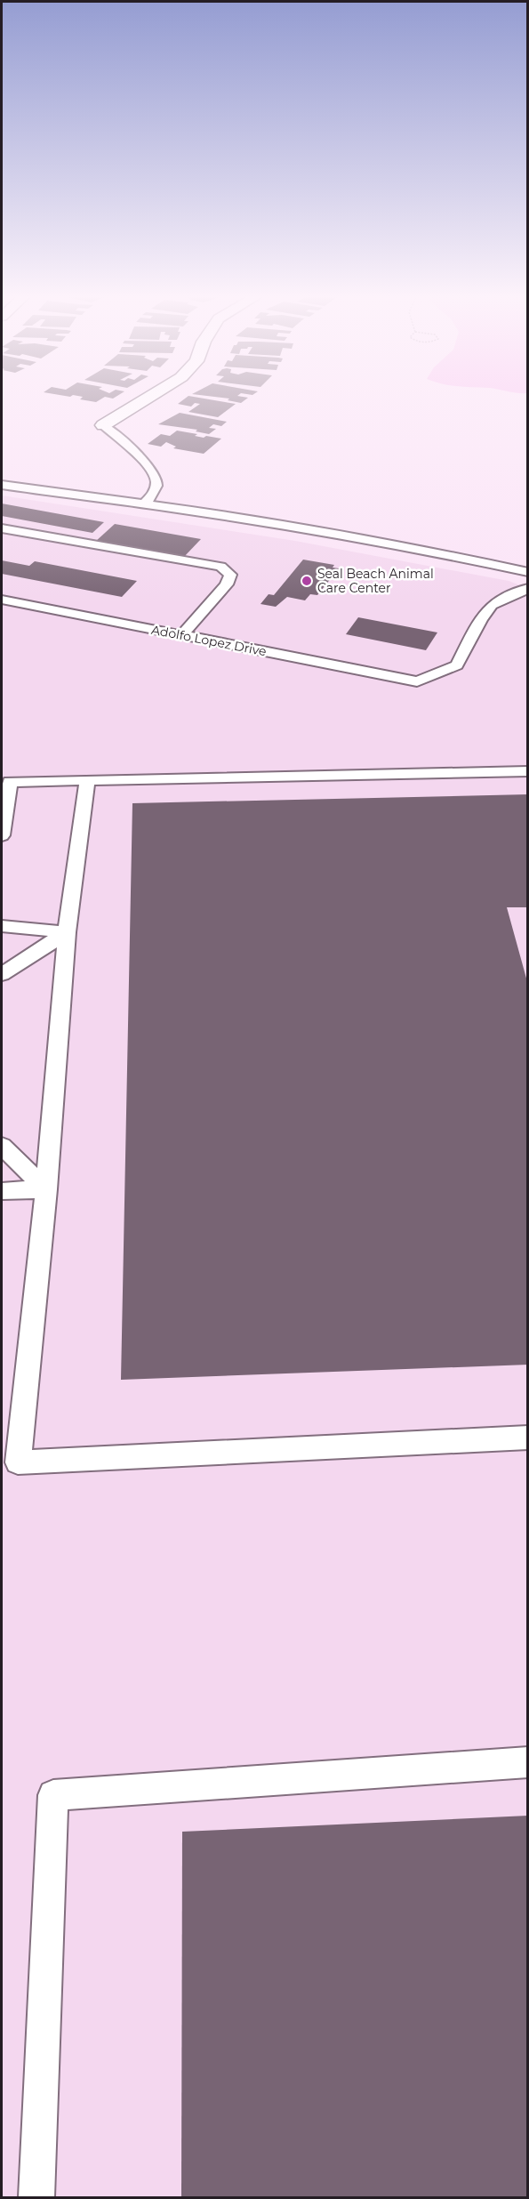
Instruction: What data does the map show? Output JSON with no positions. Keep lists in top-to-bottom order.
{
  "streets": {
    "lane": ["Adolfo Lopez Drive"]
  },
  "places": ["Seal Beach Animal Care Center"]
}
